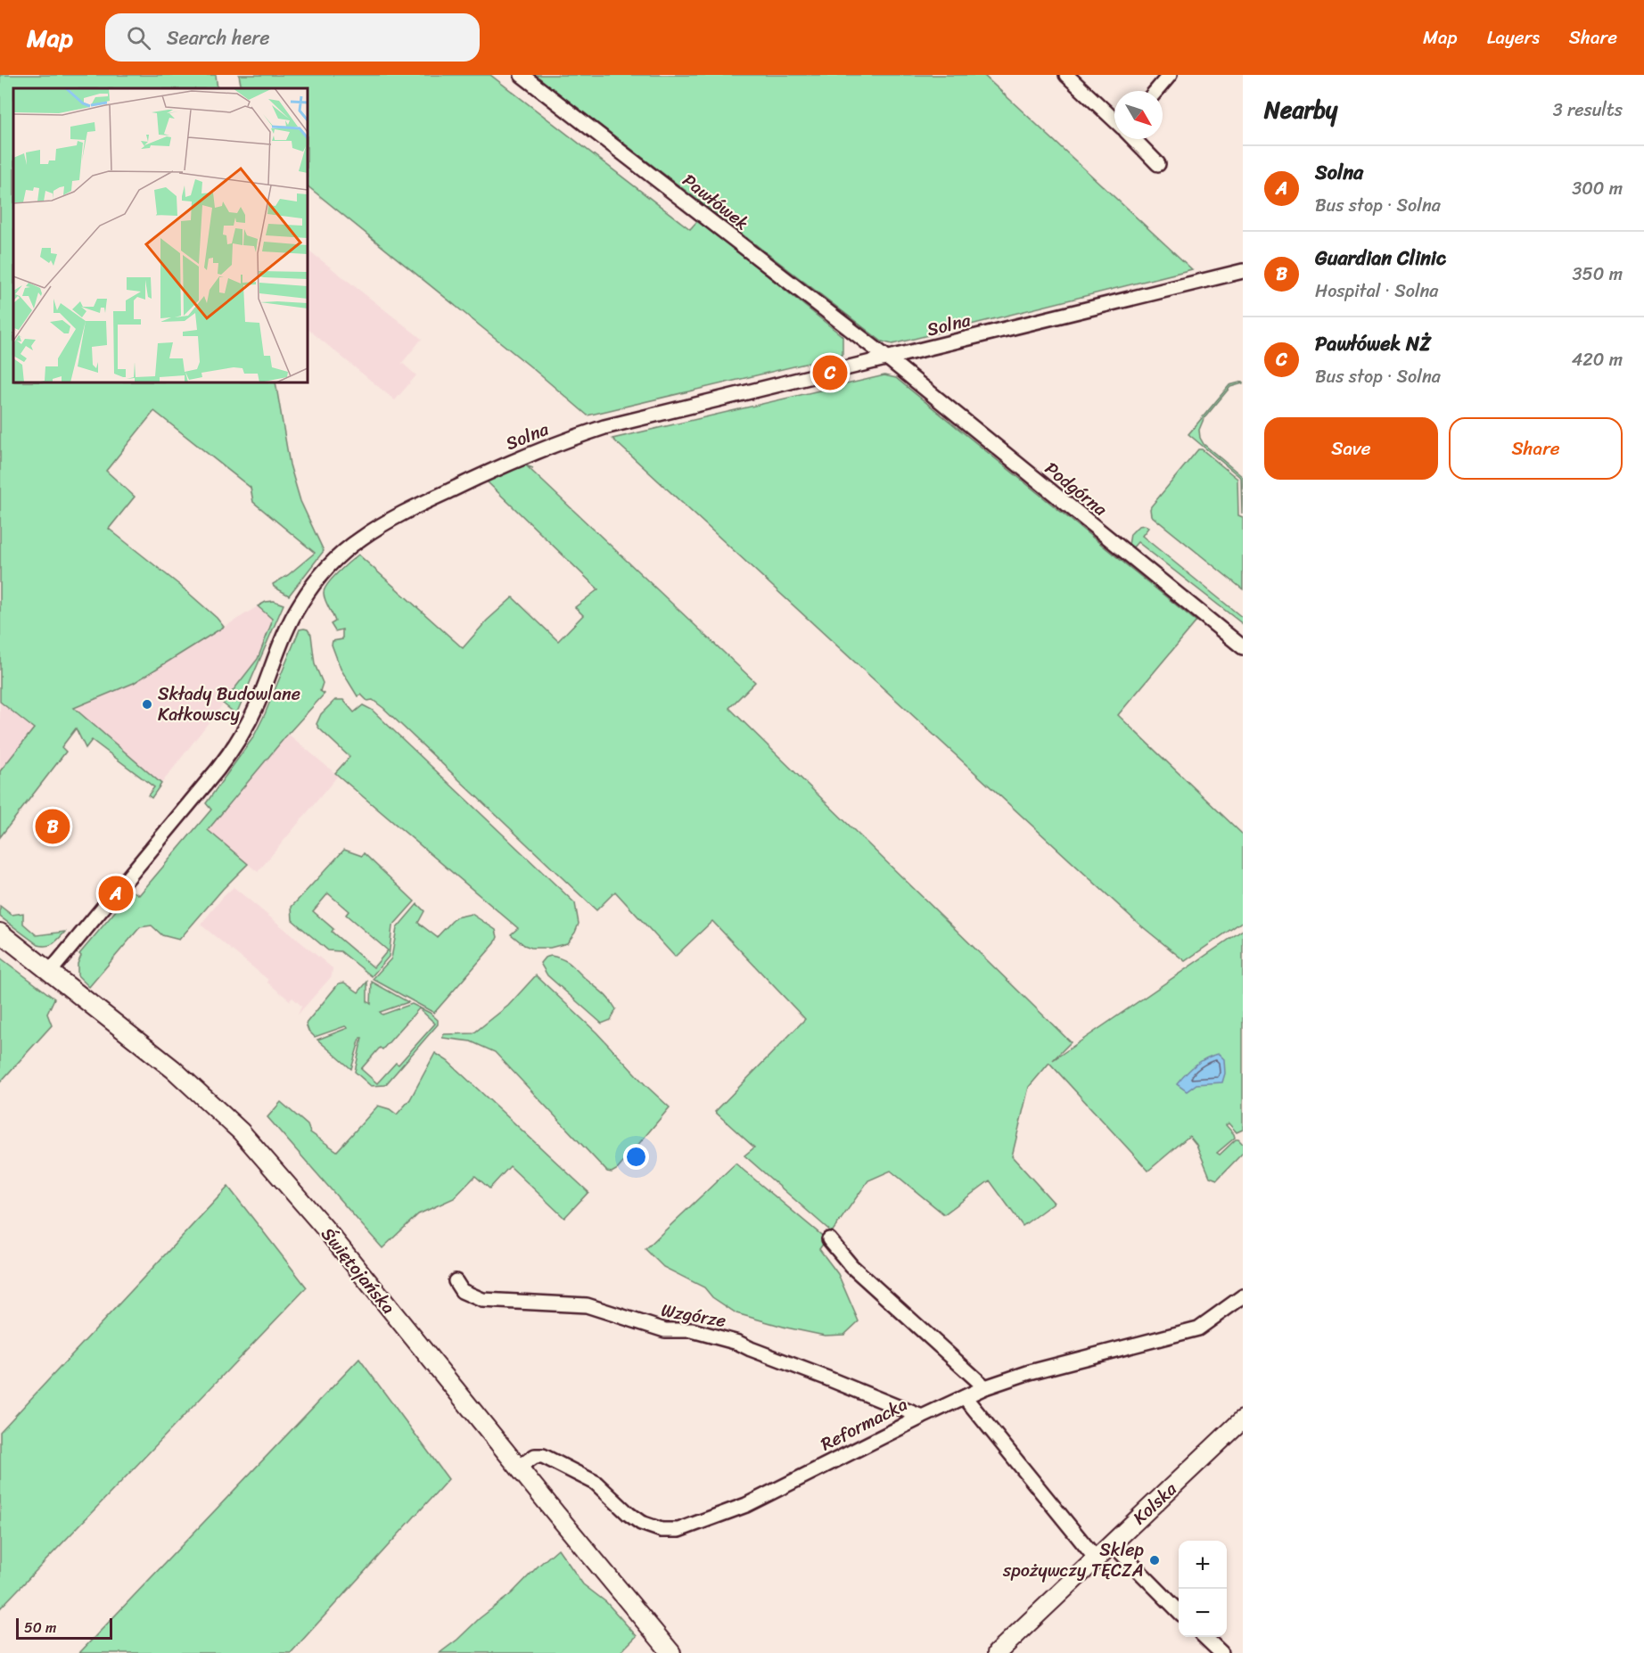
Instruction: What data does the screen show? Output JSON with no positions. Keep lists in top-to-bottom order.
{
  "streets": {
    "street": [
      "Pawłówek",
      "Solna",
      "Podgórna",
      "Świętojańska",
      "Wzgórze",
      "Reformacka",
      "Kolska"
    ]
  },
  "crossings": [
    ["Pawłówek", "Solna"],
    ["Pawłówek", "Podgórna"],
    ["Solna", "Podgórna"],
    ["Solna", "Świętojańska"],
    ["Świętojańska", "Reformacka"],
    ["Wzgórze", "Reformacka"]
  ],
  "places": ["Składy Budowlane Kałkowscy", "Sklep spożywczy TĘCZA"],
  "scale_bar": "50 m",
  "north": "bottom right",
  "page": {
    "header": "Map",
    "search": "Search here",
    "nav": ["Map", "Layers", "Share"],
    "heading": ["Nearby", "3 results"],
    "list": [
      {
        "mark": "A",
        "name": "Solna",
        "note": "Bus stop · Solna",
        "value": "300 m"
      },
      {
        "mark": "B",
        "name": "Guardian Clinic",
        "note": "Hospital · Solna",
        "value": "350 m"
      },
      {
        "mark": "C",
        "name": "Pawłówek NŻ",
        "note": "Bus stop · Solna",
        "value": "420 m"
      }
    ],
    "pins": ["C", "B", "A"],
    "buttons": ["Save", "Share"],
    "map_buttons": ["+", "−"],
    "scale": "50 m"
  }
}
